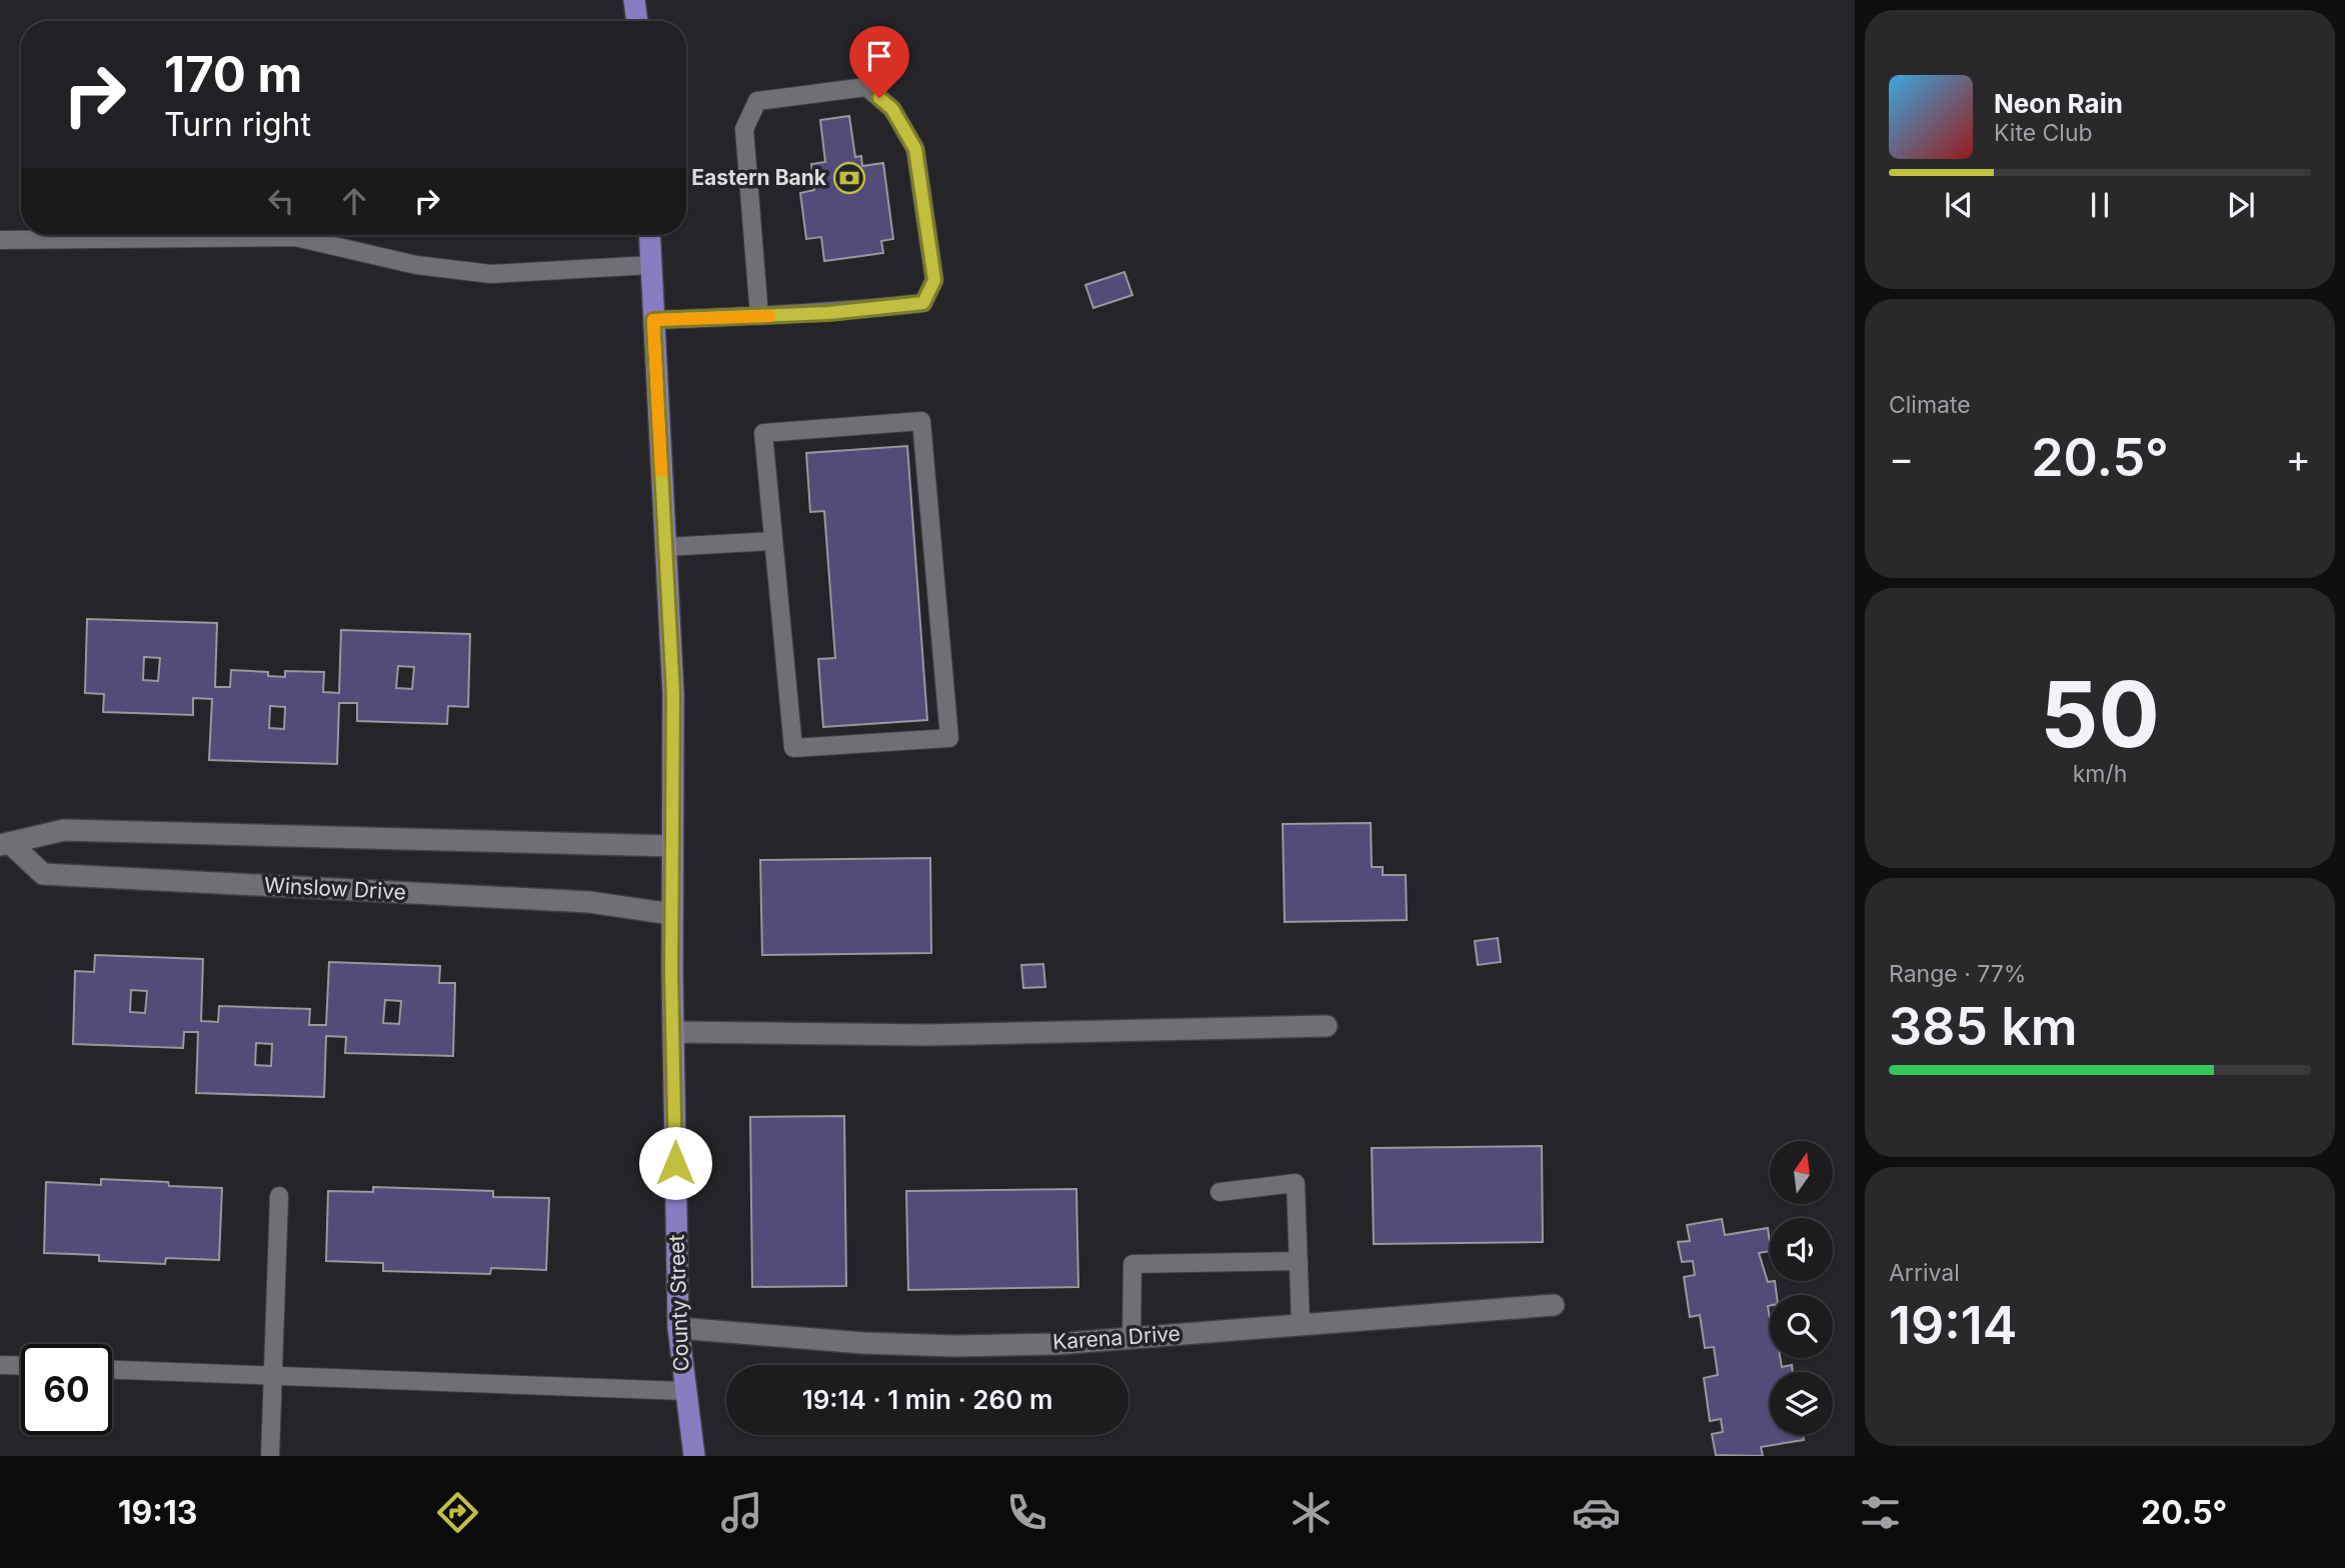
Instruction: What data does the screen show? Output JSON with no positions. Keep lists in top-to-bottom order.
{
  "streets": {
    "main road": ["County Street"],
    "street": ["Winslow Drive", "Karena Drive"]
  },
  "crossings": [
    ["Winslow Drive", "County Street"],
    ["County Street", "Karena Drive"]
  ],
  "places": {
    "bank": ["Eastern Bank"]
  },
  "north": "top",
  "page": {
    "turn": ["170 m", "Turn right"],
    "song": ["Neon Rain", "Kite Club"],
    "tile": [
      "Climate",
      ["50", "km/h"],
      ["Range · 77%", "385 km"],
      ["Arrival", "19:14"]
    ],
    "heat": ["−", "20.5°", "+"],
    "limit": "60",
    "trip": "19:14 · 1 min · 260 m",
    "tabs": ["19:13", "20.5°"]
  }
}
